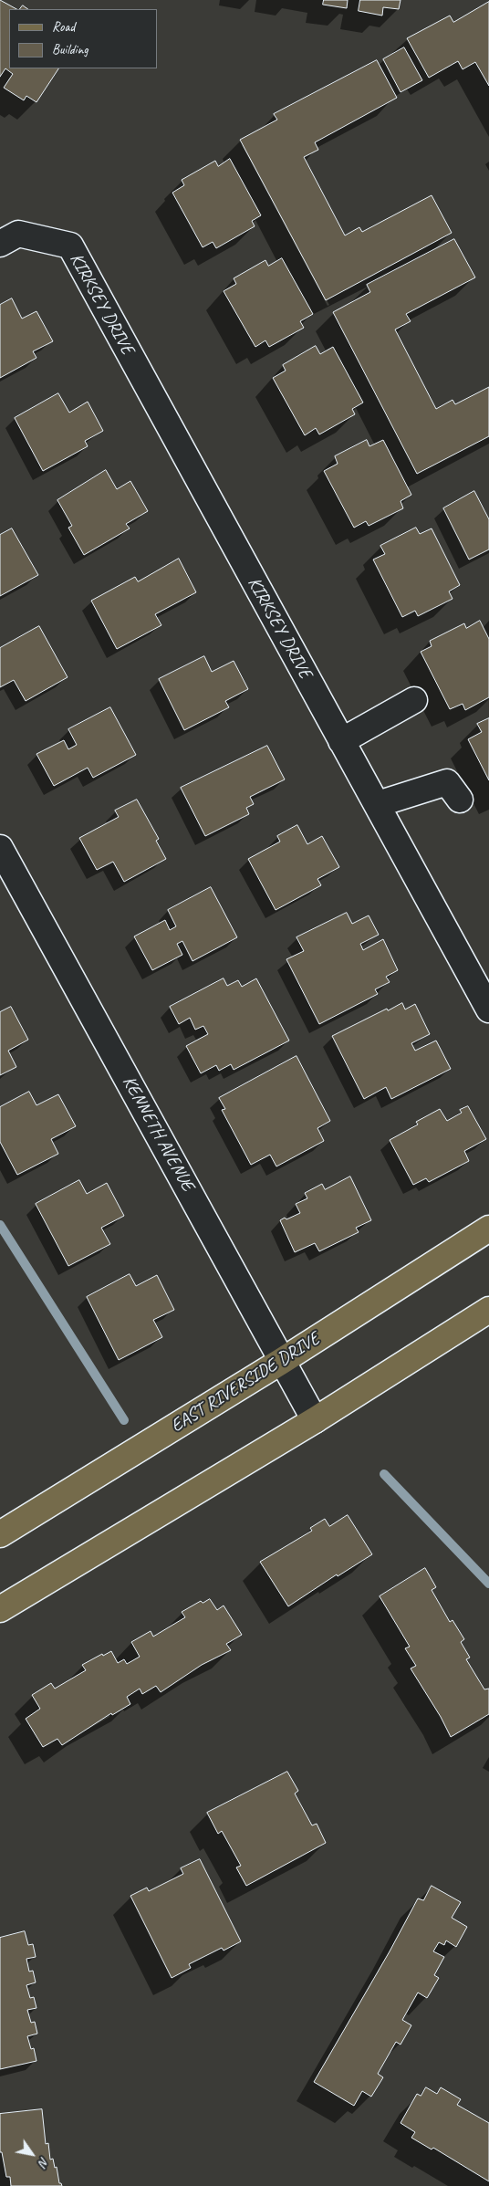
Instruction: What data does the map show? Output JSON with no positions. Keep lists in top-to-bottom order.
{
  "streets": {
    "main road": ["EAST RIVERSIDE DRIVE"],
    "street": ["KIRKSEY DRIVE", "KENNETH AVENUE"]
  },
  "crossings": [
    ["KENNETH AVENUE", "EAST RIVERSIDE DRIVE"]
  ],
  "legend": ["Road", "Building"],
  "north": "bottom right"
}
